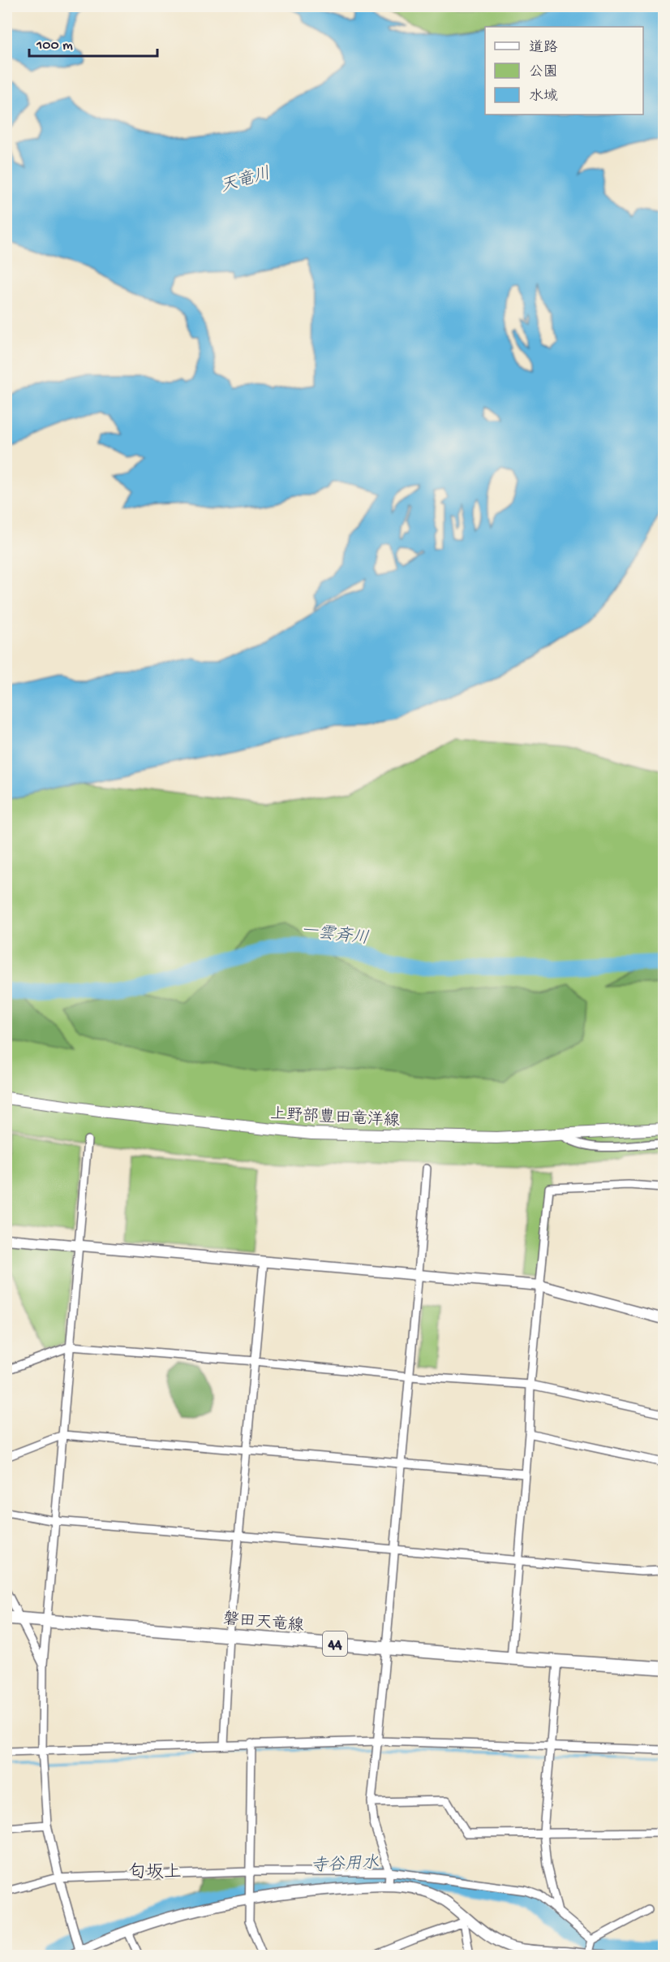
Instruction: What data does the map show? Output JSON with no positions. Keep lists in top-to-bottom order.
{
  "streets": {
    "main road": ["上野部豊田竜洋線", "磐田天竜線", "44"]
  },
  "districts": ["匂坂上"],
  "water": ["天竜川", "一雲斉川", "寺谷用水"],
  "legend": ["道路", "公園", "水域"],
  "scale_bar": "100 m"
}
